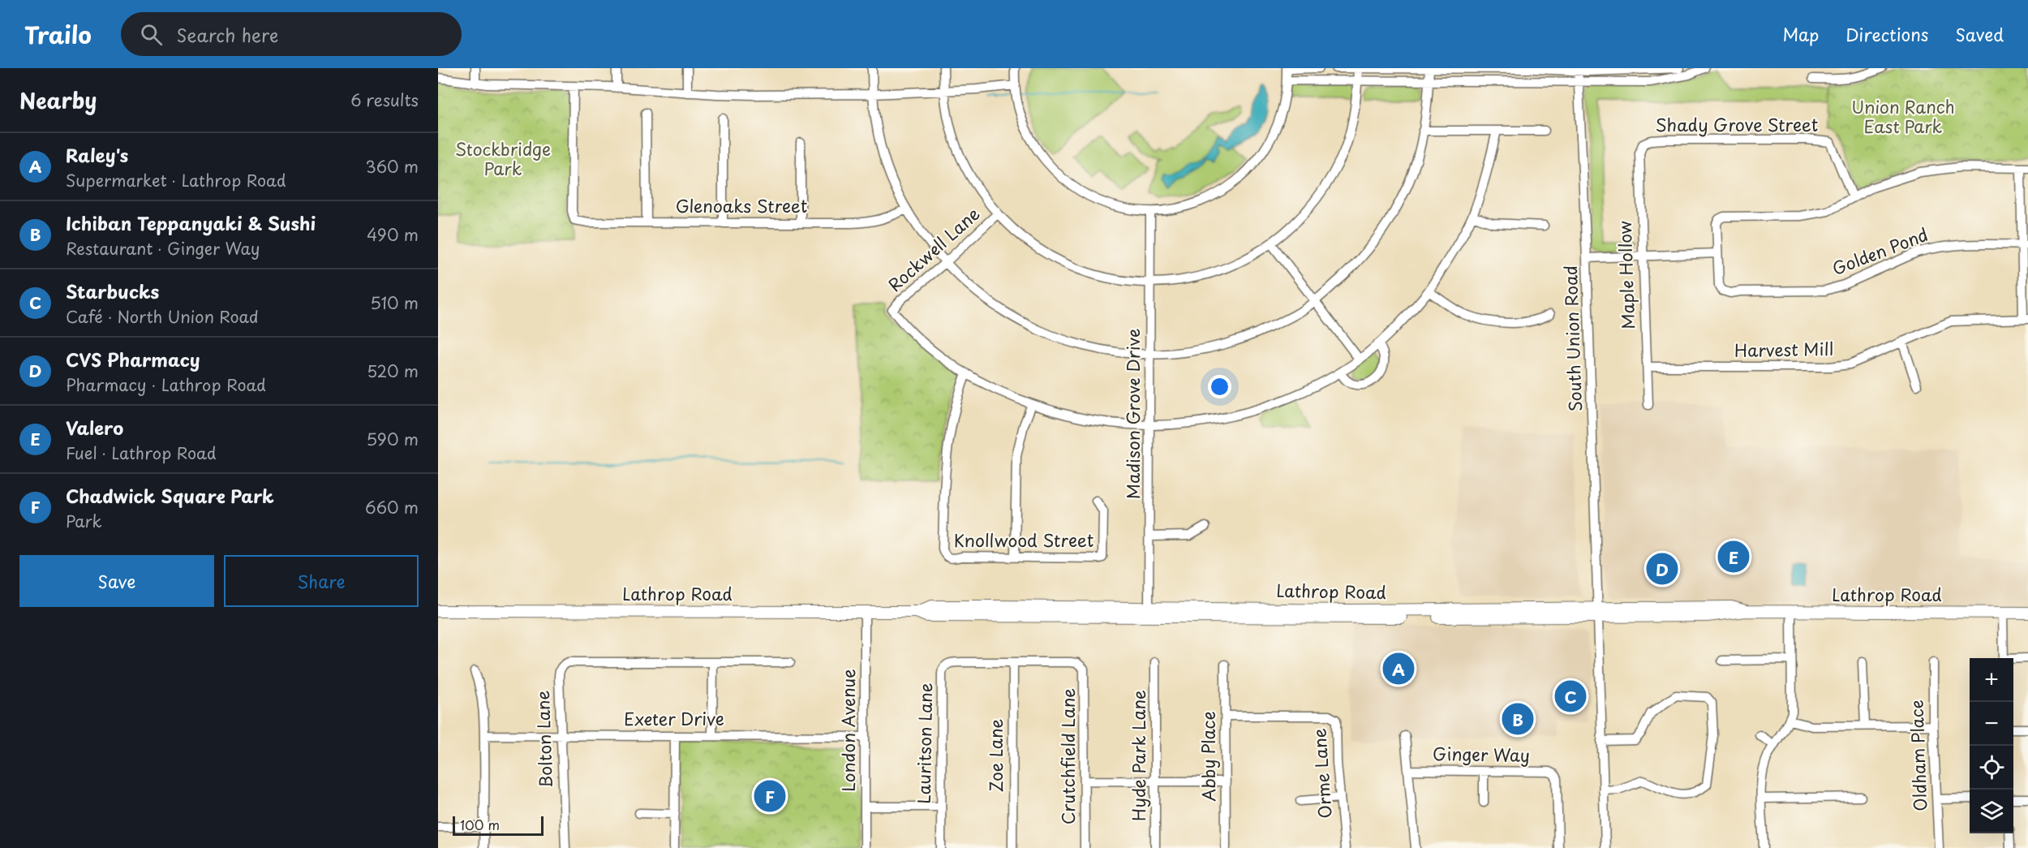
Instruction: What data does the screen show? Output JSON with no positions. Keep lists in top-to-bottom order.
{
  "streets": {
    "main road": ["Lathrop Road"],
    "street": [
      "Shady Grove Street",
      "Glenoaks Street",
      "Rockwell Lane",
      "Golden Pond",
      "Maple Hollow",
      "South Union Road",
      "Harvest Mill",
      "Madison Grove Drive",
      "Knollwood Street",
      "Exeter Drive",
      "London Avenue",
      "Bolton Lane",
      "Lauritson Lane",
      "Zoe Lane",
      "Hyde Park Lane",
      "Ginger Way",
      "Oldham Place",
      "Crutchfield Lane",
      "Abby Place",
      "Orme Lane"
    ]
  },
  "crossings": [
    ["Shady Grove Street", "Maple Hollow"],
    ["Rockwell Lane", "Knollwood Street"],
    ["Maple Hollow", "Harvest Mill"],
    ["South Union Road", "Lathrop Road"],
    ["Madison Grove Drive", "Lathrop Road"],
    ["Lathrop Road", "London Avenue"],
    ["Exeter Drive", "London Avenue"],
    ["Exeter Drive", "Bolton Lane"],
    ["Lauritson Lane", "Zoe Lane"],
    ["Lauritson Lane", "Crutchfield Lane"],
    ["Zoe Lane", "Crutchfield Lane"],
    ["Abby Place", "Orme Lane"]
  ],
  "parks": ["Union Ranch East Park", "Stockbridge Park"],
  "scale_bar": "100 m",
  "page": {
    "header": "Trailo",
    "search": "Search here",
    "nav": ["Map", "Directions", "Saved"],
    "heading": ["Nearby", "6 results"],
    "list": [
      {
        "mark": "A",
        "name": "Raley's",
        "note": "Supermarket · Lathrop Road",
        "value": "360 m"
      },
      {
        "mark": "B",
        "name": "Ichiban Teppanyaki & Sushi",
        "note": "Restaurant · Ginger Way",
        "value": "490 m"
      },
      {
        "mark": "C",
        "name": "Starbucks",
        "note": "Café · North Union Road",
        "value": "510 m"
      },
      {
        "mark": "D",
        "name": "CVS Pharmacy",
        "note": "Pharmacy · Lathrop Road",
        "value": "520 m"
      },
      {
        "mark": "E",
        "name": "Valero",
        "note": "Fuel · Lathrop Road",
        "value": "590 m"
      },
      {
        "mark": "F",
        "name": "Chadwick Square Park",
        "note": "Park",
        "value": "660 m"
      }
    ],
    "pins": [
      "E",
      "D",
      "A",
      "C",
      "B",
      "F"
    ],
    "buttons": ["Save", "Share"],
    "map_buttons": ["+", "−"],
    "scale": "100 m"
  }
}
